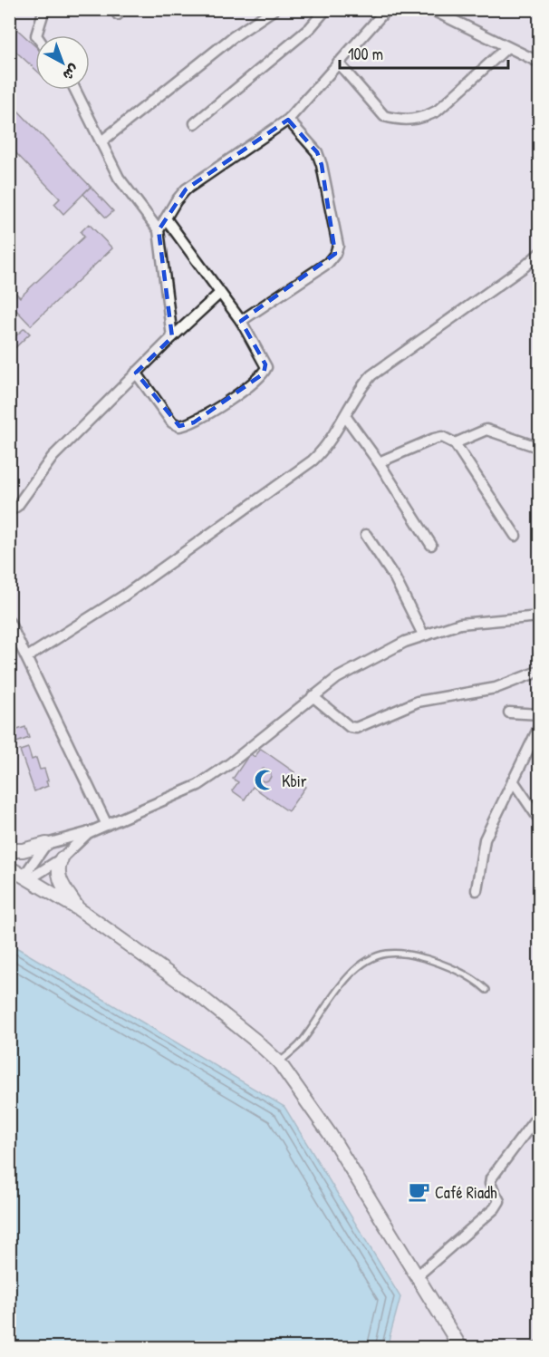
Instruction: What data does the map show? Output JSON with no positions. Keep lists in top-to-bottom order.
{
  "places": {
    "mosque": ["Kbir"],
    "cafe": ["Café Riadh"]
  },
  "scale_bar": "100 m",
  "north": "bottom right"
}
